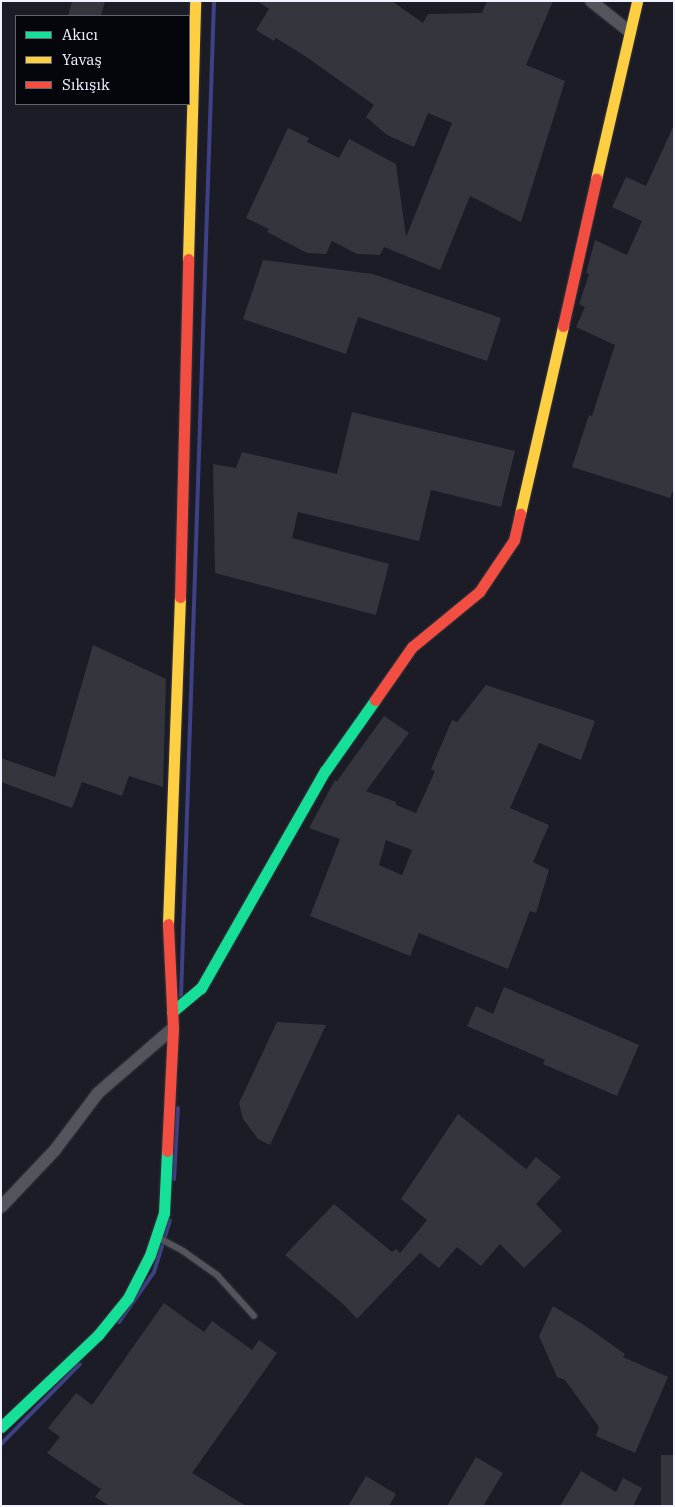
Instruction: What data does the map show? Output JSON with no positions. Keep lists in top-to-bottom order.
{
  "legend": ["Akıcı", "Yavaş", "Sıkışık"]
}
